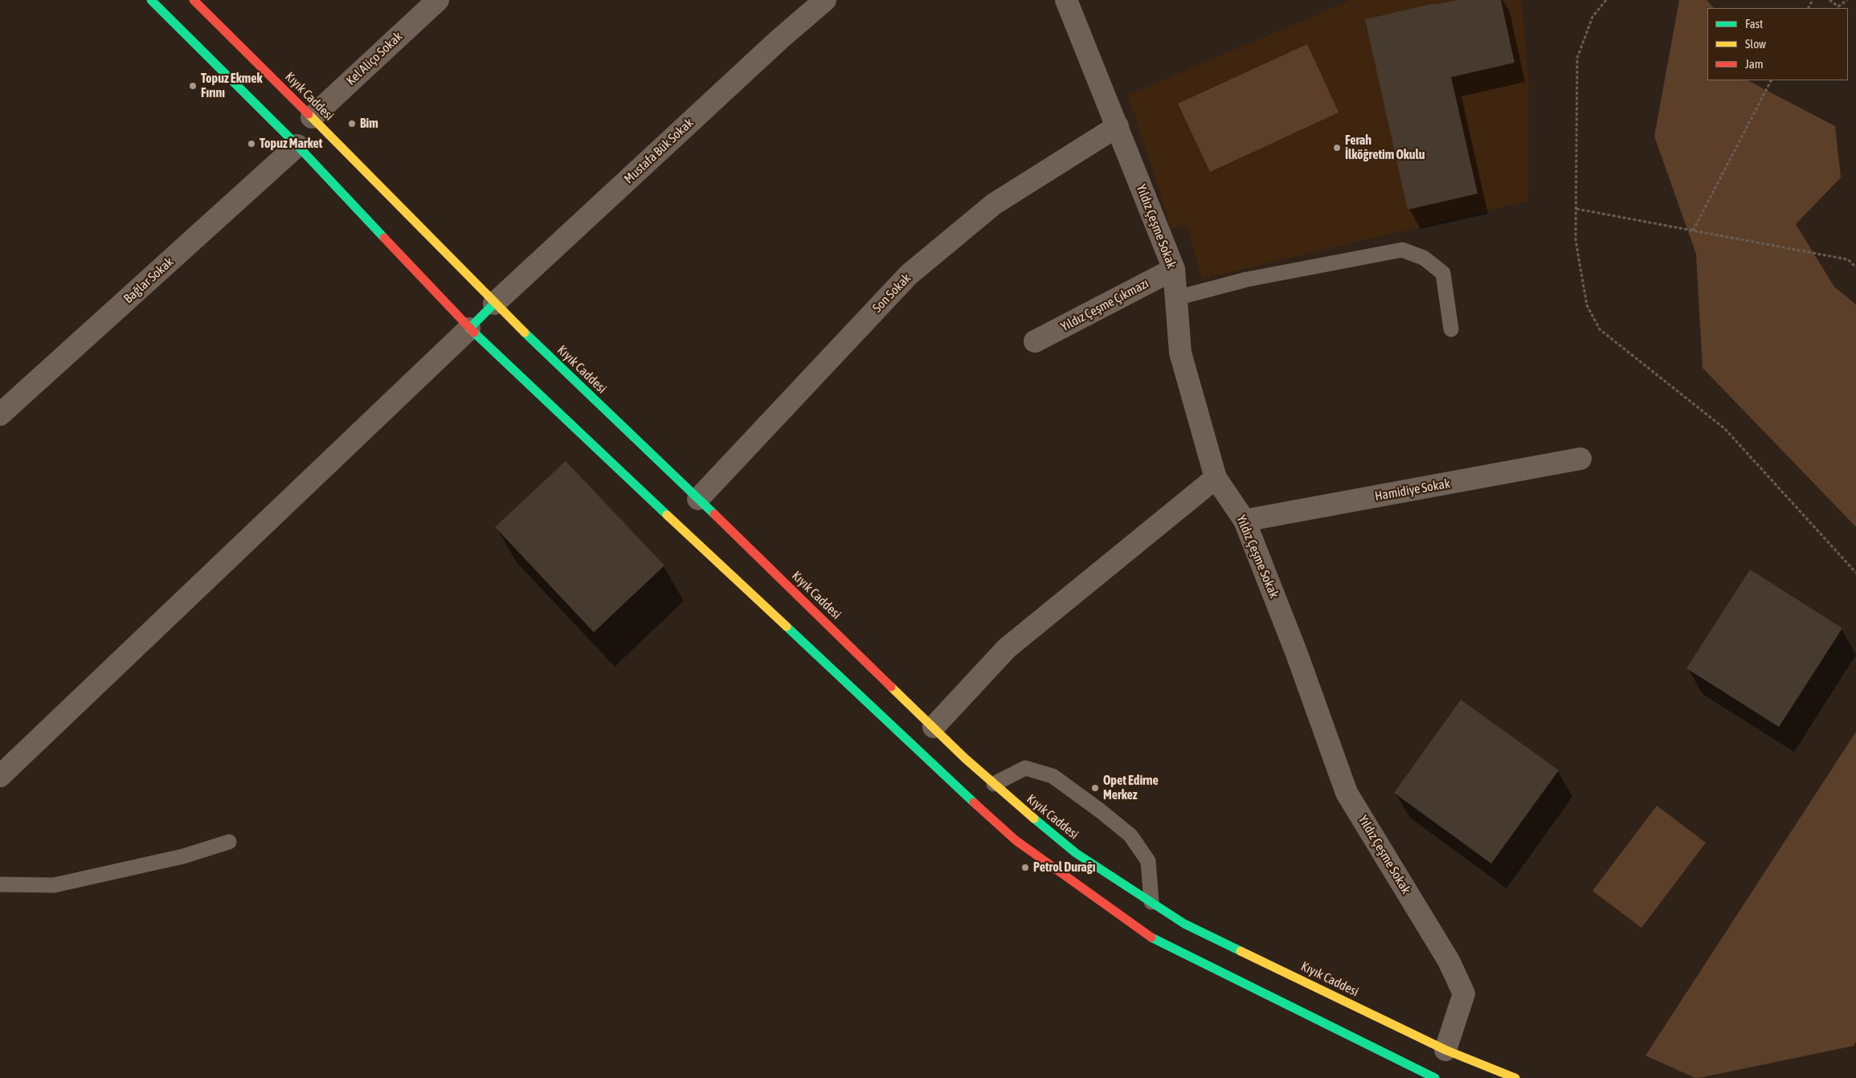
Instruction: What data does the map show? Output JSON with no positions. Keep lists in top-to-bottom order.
{
  "streets": {
    "main road": ["Kıyık Caddesi"],
    "street": [
      "Kel Aliço Sokak",
      "Mustafa Bük Sokak",
      "Yıldız Çeşme Sokak",
      "Bağlar Sokak",
      "Son Sokak",
      "Yıldız Çeşme Çıkmazı",
      "Hamidiye Sokak"
    ]
  },
  "crossings": [
    ["Kel Aliço Sokak", "Kıyık Caddesi"],
    ["Kıyık Caddesi", "Mustafa Bük Sokak"],
    ["Kıyık Caddesi", "Yıldız Çeşme Sokak"],
    ["Kıyık Caddesi", "Son Sokak"],
    ["Yıldız Çeşme Sokak", "Son Sokak"],
    ["Yıldız Çeşme Sokak", "Yıldız Çeşme Çıkmazı"],
    ["Yıldız Çeşme Sokak", "Hamidiye Sokak"]
  ],
  "places": [
    "Topuz Ekmek Fırını",
    "Bim",
    "Topuz Market",
    "Ferah İlköğretim Okulu",
    "Opet Edirne Merkez",
    "Petrol Durağı"
  ],
  "legend": ["Fast", "Slow", "Jam"]
}
